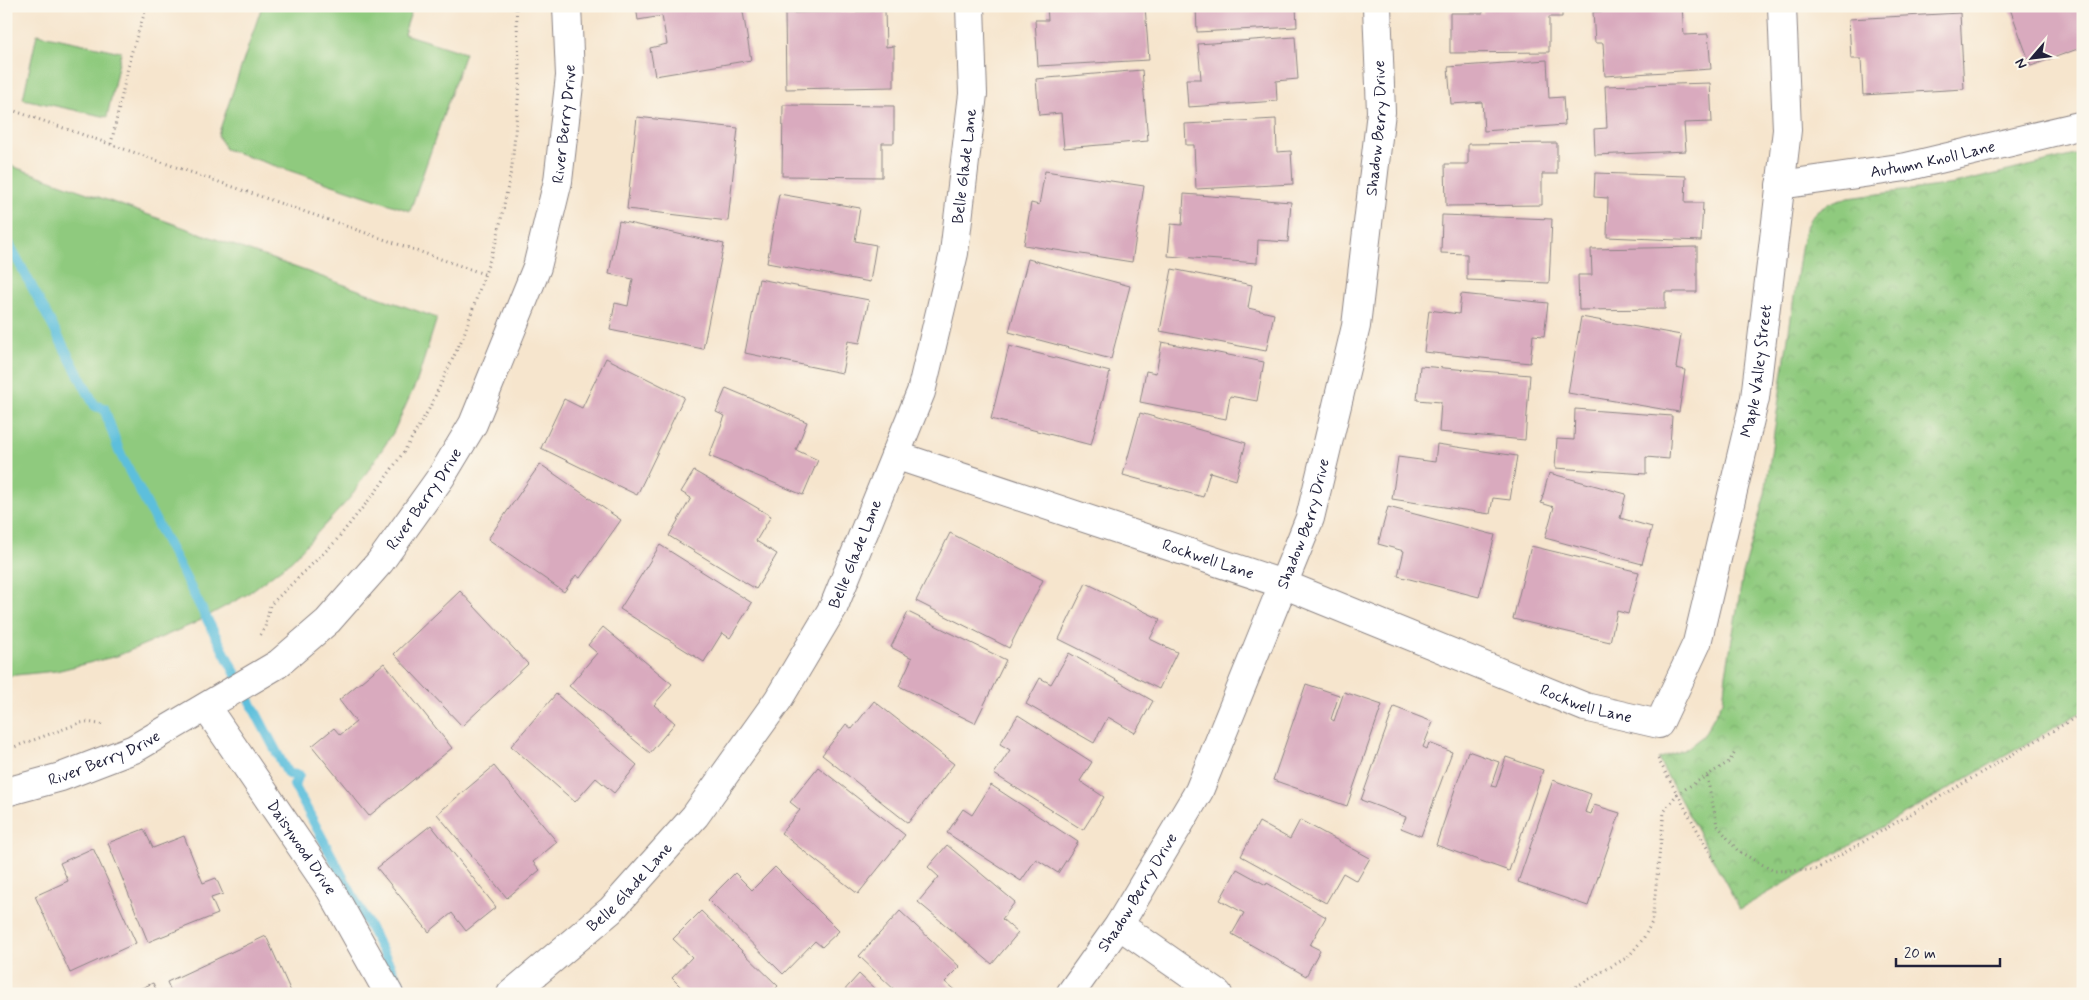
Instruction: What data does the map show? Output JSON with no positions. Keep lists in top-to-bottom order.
{
  "streets": {
    "street": [
      "River Berry Drive",
      "Shadow Berry Drive",
      "Autumn Knoll Lane",
      "Belle Glade Lane",
      "Maple Valley Street",
      "Rockwell Lane",
      "Daisywood Drive"
    ]
  },
  "crossings": [
    ["River Berry Drive", "Daisywood Drive"],
    ["Shadow Berry Drive", "Rockwell Lane"],
    ["Autumn Knoll Lane", "Maple Valley Street"],
    ["Belle Glade Lane", "Rockwell Lane"],
    ["Maple Valley Street", "Rockwell Lane"]
  ],
  "scale_bar": "20 m",
  "north": "bottom left"
}
